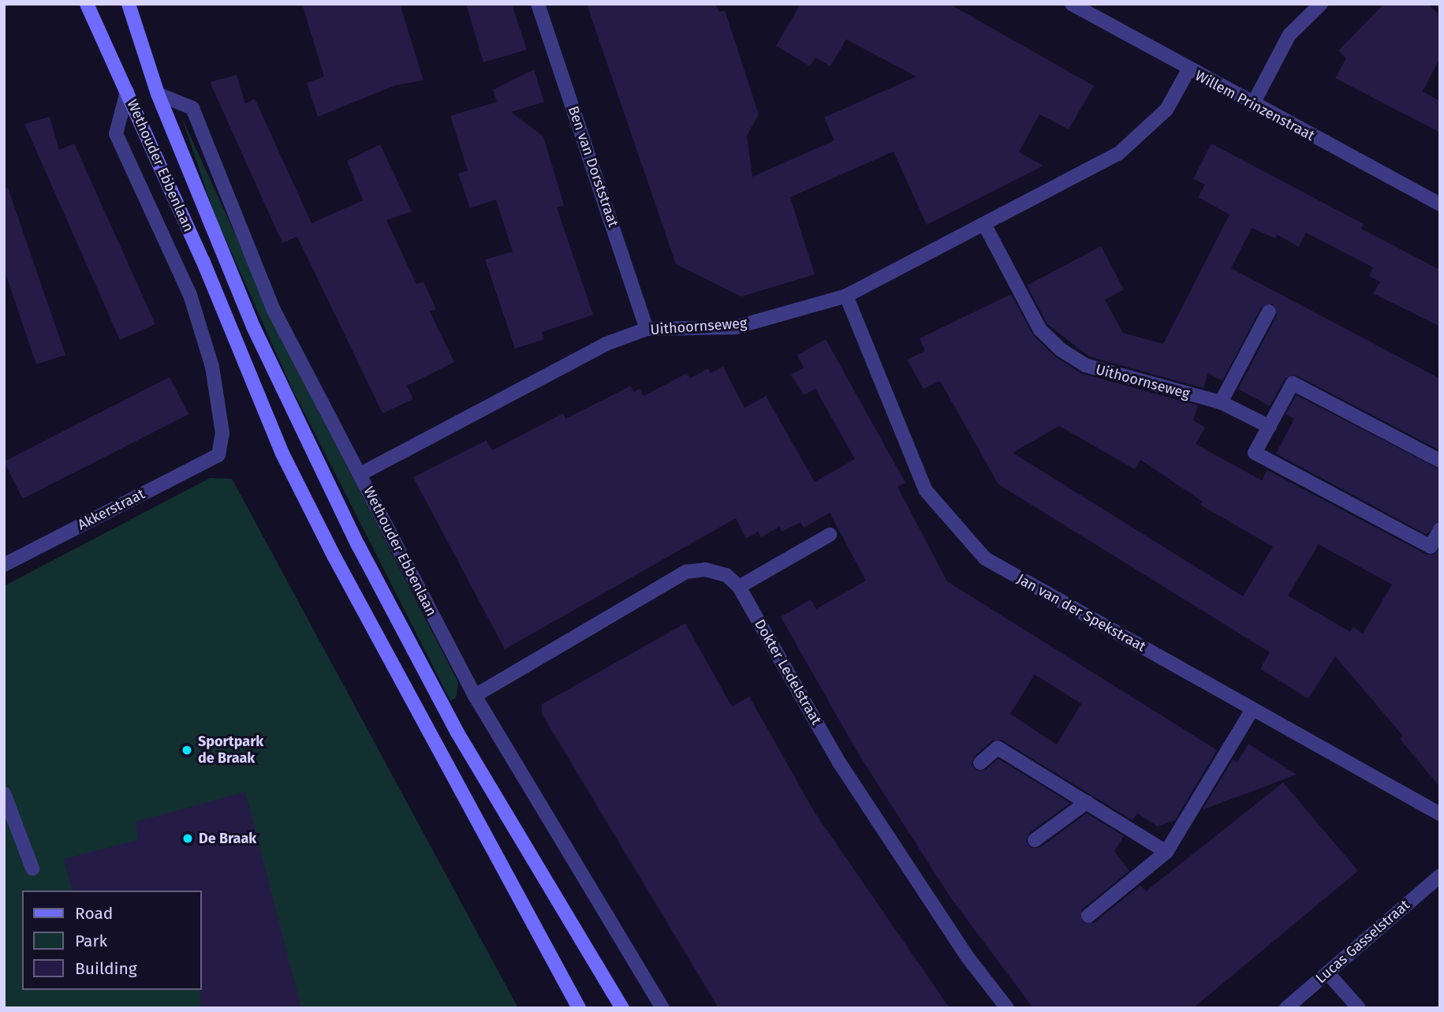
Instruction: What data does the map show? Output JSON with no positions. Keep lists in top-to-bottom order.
{
  "streets": {
    "main road": ["Wethouder Ebbenlaan"],
    "street": [
      "Willem Prinzenstraat",
      "Ben van Dorststraat",
      "Uithoornseweg",
      "Akkerstraat",
      "Jan van der Spekstraat",
      "Dokter Ledelstraat",
      "Lucas Gasselstraat"
    ]
  },
  "crossings": [
    ["Willem Prinzenstraat", "Uithoornseweg"],
    ["Wethouder Ebbenlaan", "Uithoornseweg"],
    ["Wethouder Ebbenlaan", "Akkerstraat"],
    ["Wethouder Ebbenlaan", "Dokter Ledelstraat"],
    ["Ben van Dorststraat", "Uithoornseweg"],
    ["Uithoornseweg", "Jan van der Spekstraat"]
  ],
  "places": ["Sportpark de Braak", "De Braak"],
  "legend": ["Road", "Park", "Building"]
}
